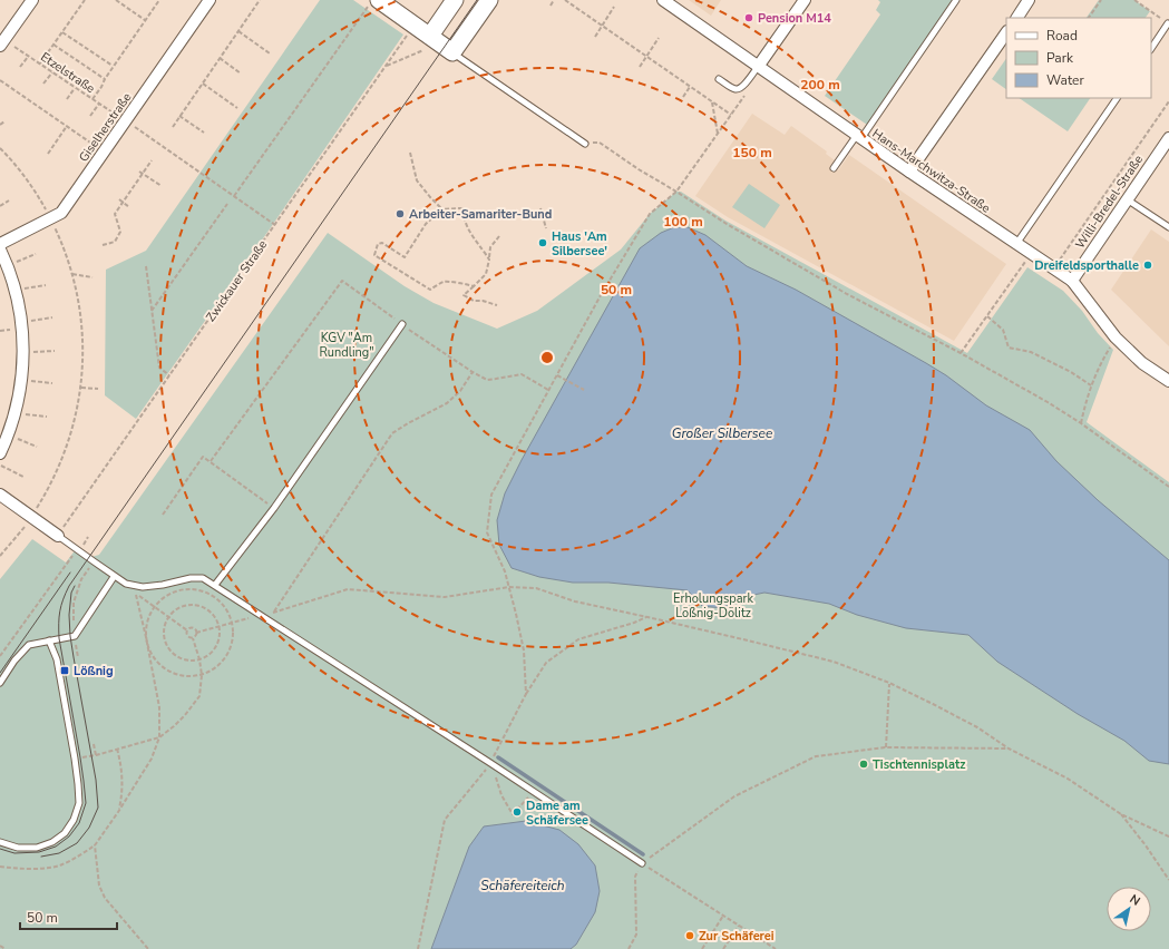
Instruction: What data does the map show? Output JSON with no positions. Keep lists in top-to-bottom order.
{
  "streets": {
    "street": ["Giselherstraße", "Hans-Marchwitza-Straße", "Willi-Bredel-Straße"],
    "path": ["Etzelstraße", "Zwickauer Straße"]
  },
  "crossings": [
    ["Etzelstraße", "Giselherstraße"],
    ["Etzelstraße", "Zwickauer Straße"],
    ["Hans-Marchwitza-Straße", "Willi-Bredel-Straße"]
  ],
  "water": ["Großer Silbersee", "Schäfereiteich"],
  "parks": ["KGV \"Am Rundling\"", "Erholungspark Lößnig-Dölitz"],
  "places": {
    "other": [
      "Pension M14",
      "Arbeiter-Samariter-Bund",
      "Haus 'Am Silbersee'",
      "Dreifeldsporthalle",
      "Tischtennisplatz",
      "Dame am Schäfersee",
      "Zur Schäferei"
    ],
    "transit": ["Lößnig"]
  },
  "legend": ["Road", "Park", "Water"],
  "scale_bar": "50 m",
  "north": "top right",
  "rings": [
    "200 m",
    "150 m",
    "100 m",
    "50 m"
  ]
}
